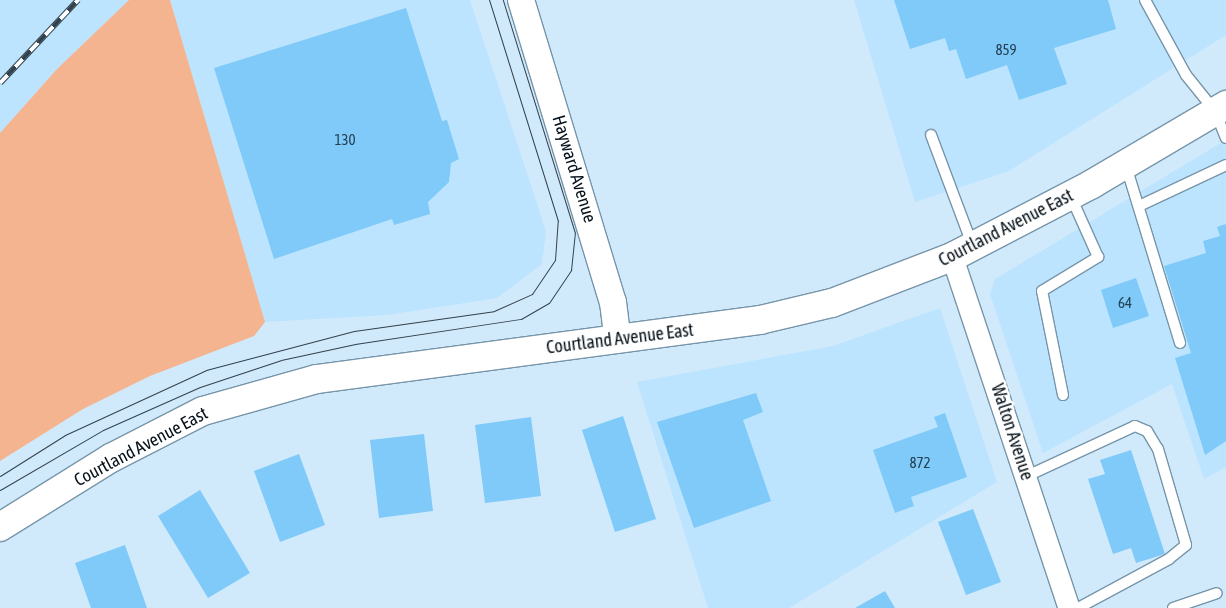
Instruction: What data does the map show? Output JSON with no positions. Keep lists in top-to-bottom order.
{
  "streets": {
    "main road": ["Courtland Avenue East"],
    "street": ["Hayward Avenue", "Walton Avenue"]
  },
  "crossings": [
    ["Hayward Avenue", "Courtland Avenue East"],
    ["Courtland Avenue East", "Walton Avenue"]
  ],
  "house_numbers": [
    "859",
    "130",
    "64",
    "872"
  ]
}
